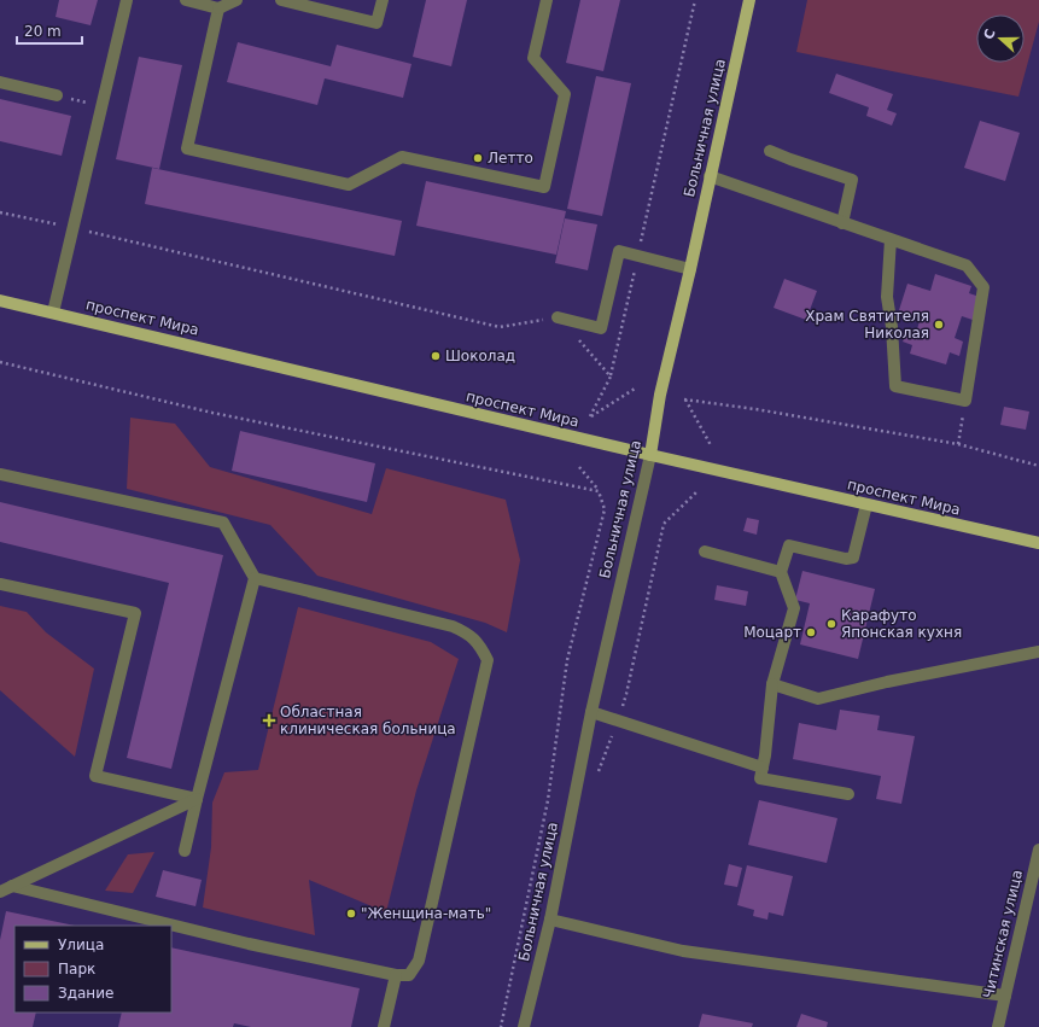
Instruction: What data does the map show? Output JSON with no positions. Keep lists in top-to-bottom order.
{
  "streets": {
    "main road": ["Больничная улица", "проспект Мира"],
    "street": ["Читинская улица"]
  },
  "crossings": [
    ["Больничная улица", "проспект Мира"]
  ],
  "places": {
    "other": [
      "Летто",
      "Храм Святителя Николая",
      "Шоколад",
      "Карафуто Японская кухня",
      "Моцарт",
      "\"Женщина-мать\""
    ],
    "health": ["Областная клиническая больница"]
  },
  "legend": ["Улица", "Парк", "Здание"],
  "scale_bar": "20 m",
  "north": "left"
}
